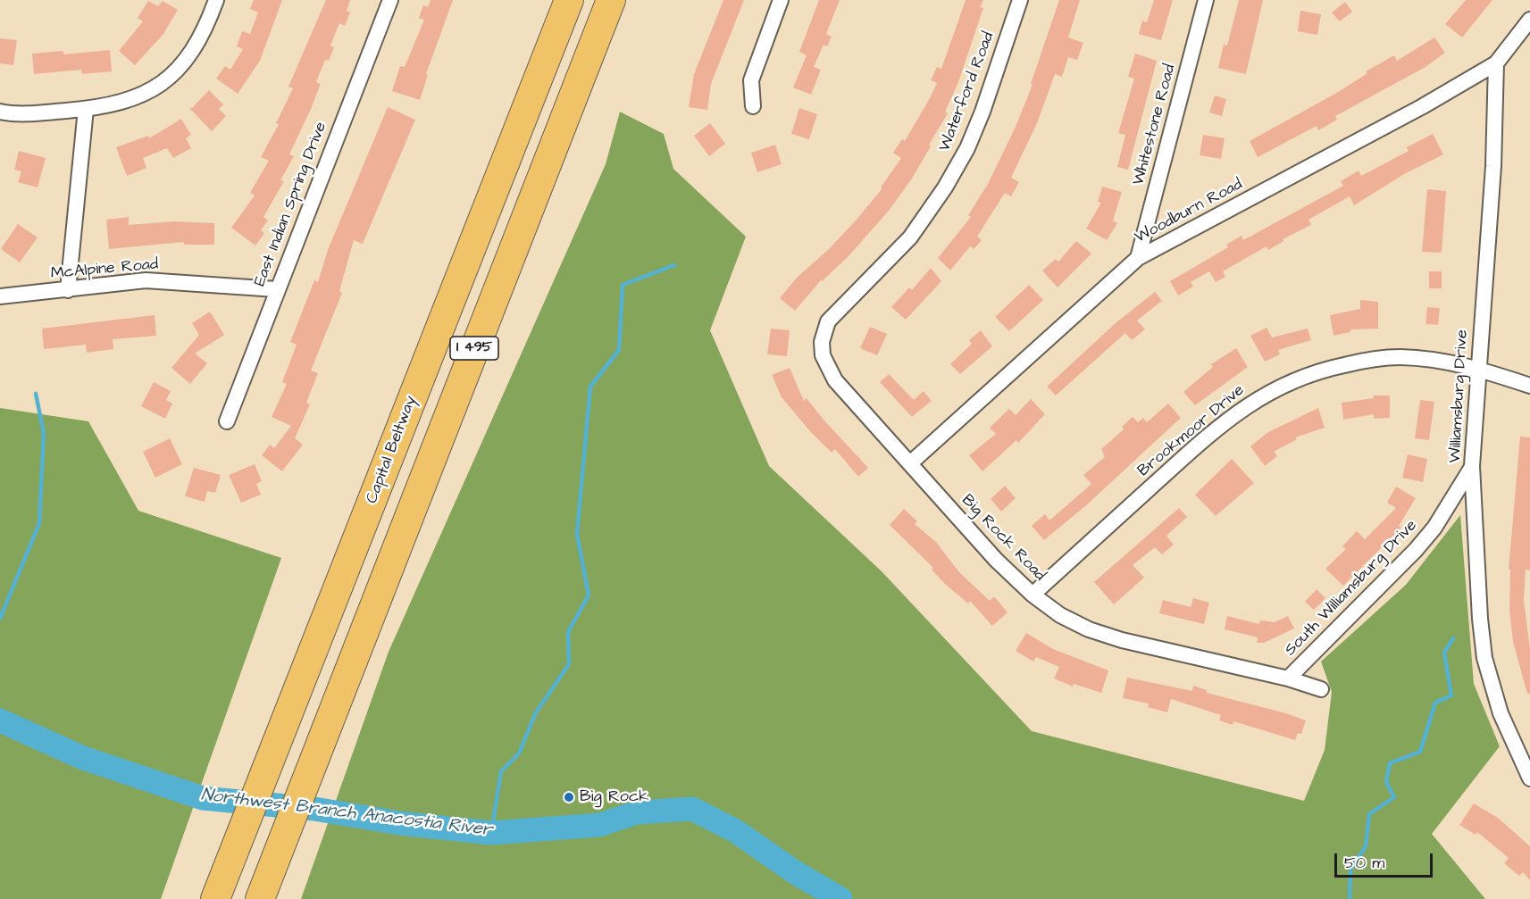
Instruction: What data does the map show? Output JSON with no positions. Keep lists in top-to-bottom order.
{
  "streets": {
    "highway": ["I 495", "Capital Beltway"],
    "street": [
      "Waterford Road",
      "Whitestone Road",
      "East Indian Spring Drive",
      "Woodburn Road",
      "McAlpine Road",
      "Williamsburg Drive",
      "Brookmoor Drive",
      "Big Rock Road",
      "South Williamsburg Drive"
    ]
  },
  "crossings": [
    ["Waterford Road", "Big Rock Road"],
    ["Whitestone Road", "Woodburn Road"],
    ["East Indian Spring Drive", "McAlpine Road"],
    ["Woodburn Road", "Williamsburg Drive"],
    ["Woodburn Road", "Big Rock Road"],
    ["Williamsburg Drive", "Brookmoor Drive"],
    ["Williamsburg Drive", "South Williamsburg Drive"],
    ["Brookmoor Drive", "Big Rock Road"],
    ["Big Rock Road", "South Williamsburg Drive"]
  ],
  "water": ["Northwest Branch Anacostia River"],
  "places": ["Big Rock"],
  "scale_bar": "50 m"
}
